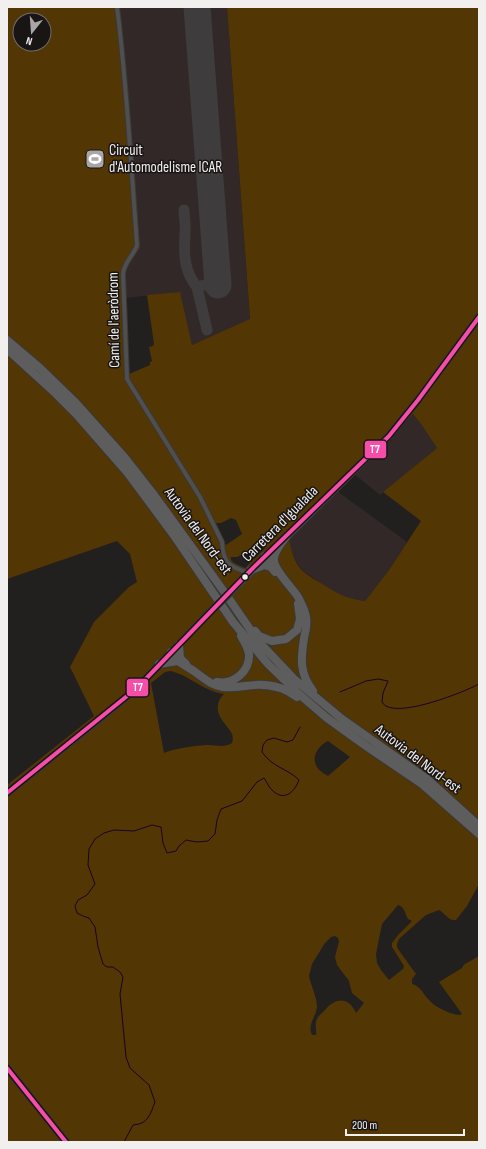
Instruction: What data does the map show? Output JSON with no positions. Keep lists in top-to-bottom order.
{
  "streets": {
    "highway": ["Autovia del Nord-est"],
    "street": ["Camí de l'aeròdrom", "Carretera d'Igualada"]
  },
  "crossings": [
    ["Camí de l'aeròdrom", "Carretera d'Igualada"]
  ],
  "places": {
    "sports": ["Circuit d'Automodelisme ICAR"]
  },
  "lines": ["transit line T7"],
  "scale_bar": "200 m",
  "north": "bottom"
}
